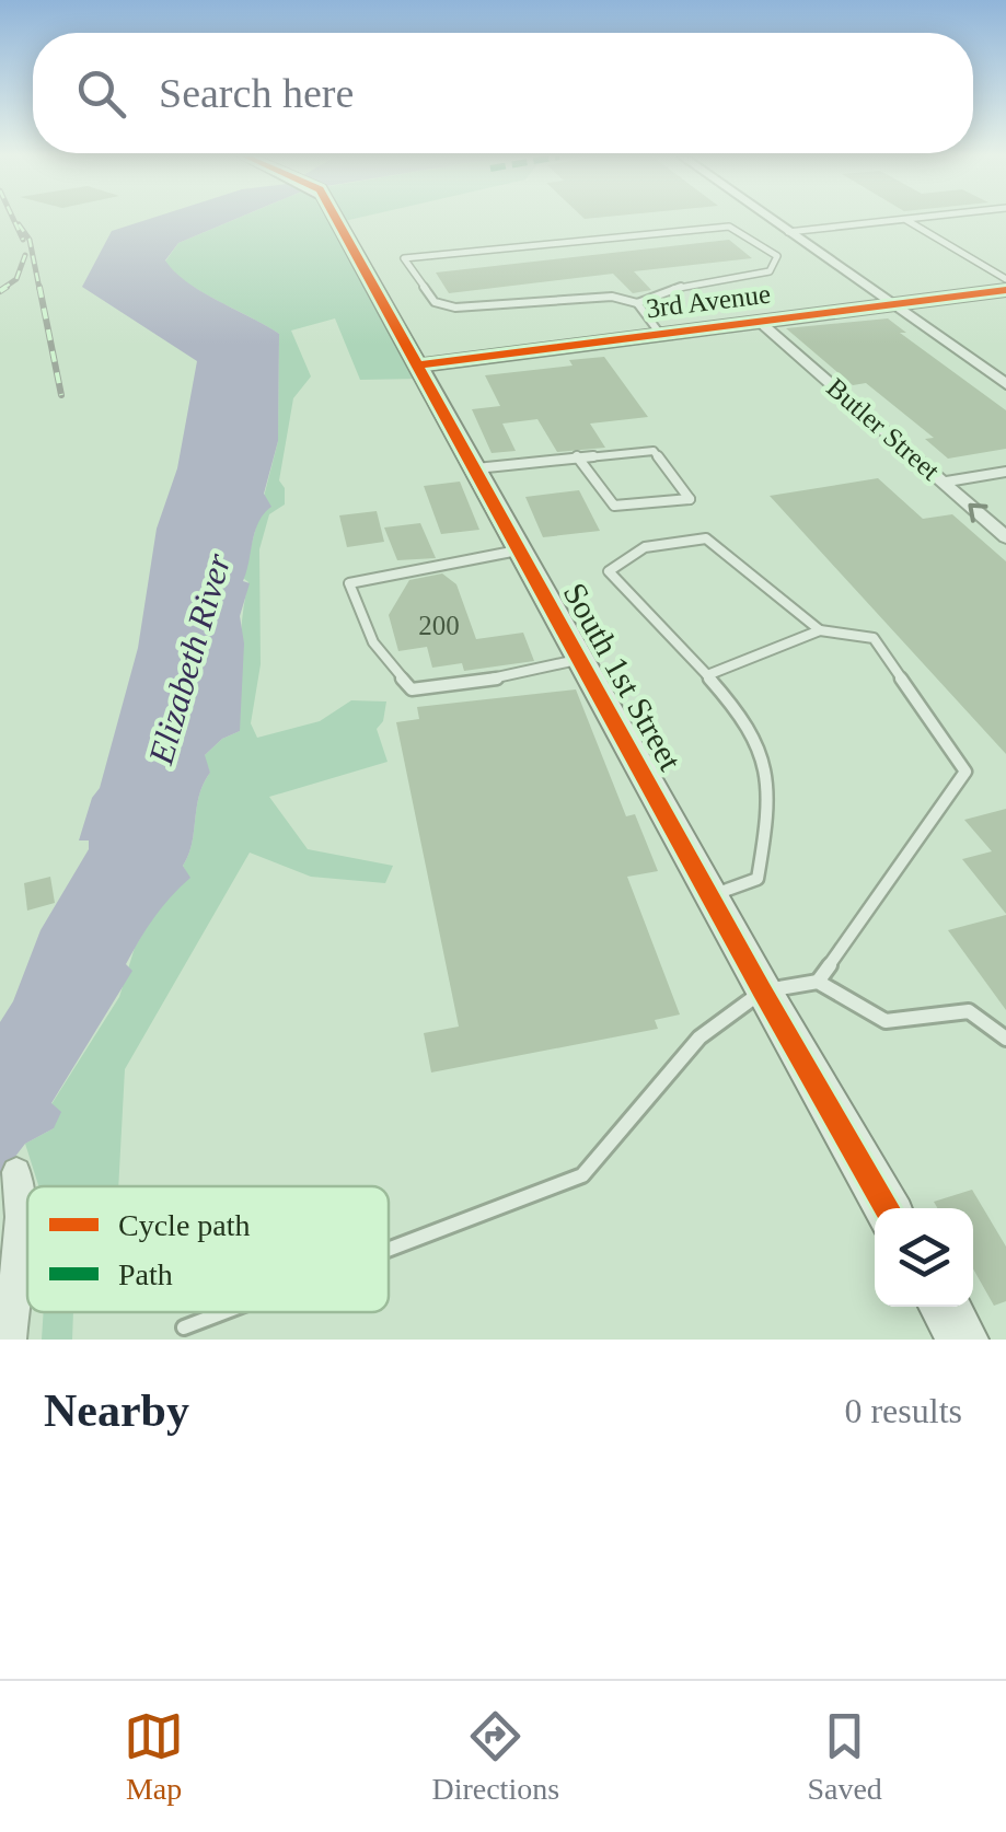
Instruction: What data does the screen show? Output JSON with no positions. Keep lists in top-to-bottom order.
{
  "streets": {
    "street": ["3rd Avenue", "Butler Street", "South 1st Street"]
  },
  "crossings": [
    ["3rd Avenue", "Butler Street"],
    ["3rd Avenue", "South 1st Street"]
  ],
  "water": ["Elizabeth River"],
  "house_numbers": ["200"],
  "legend": ["Cycle path", "Path"],
  "page": {
    "search": "Search here",
    "heading": ["Nearby", "0 results"],
    "nav": ["Map", "Directions", "Saved"]
  }
}
